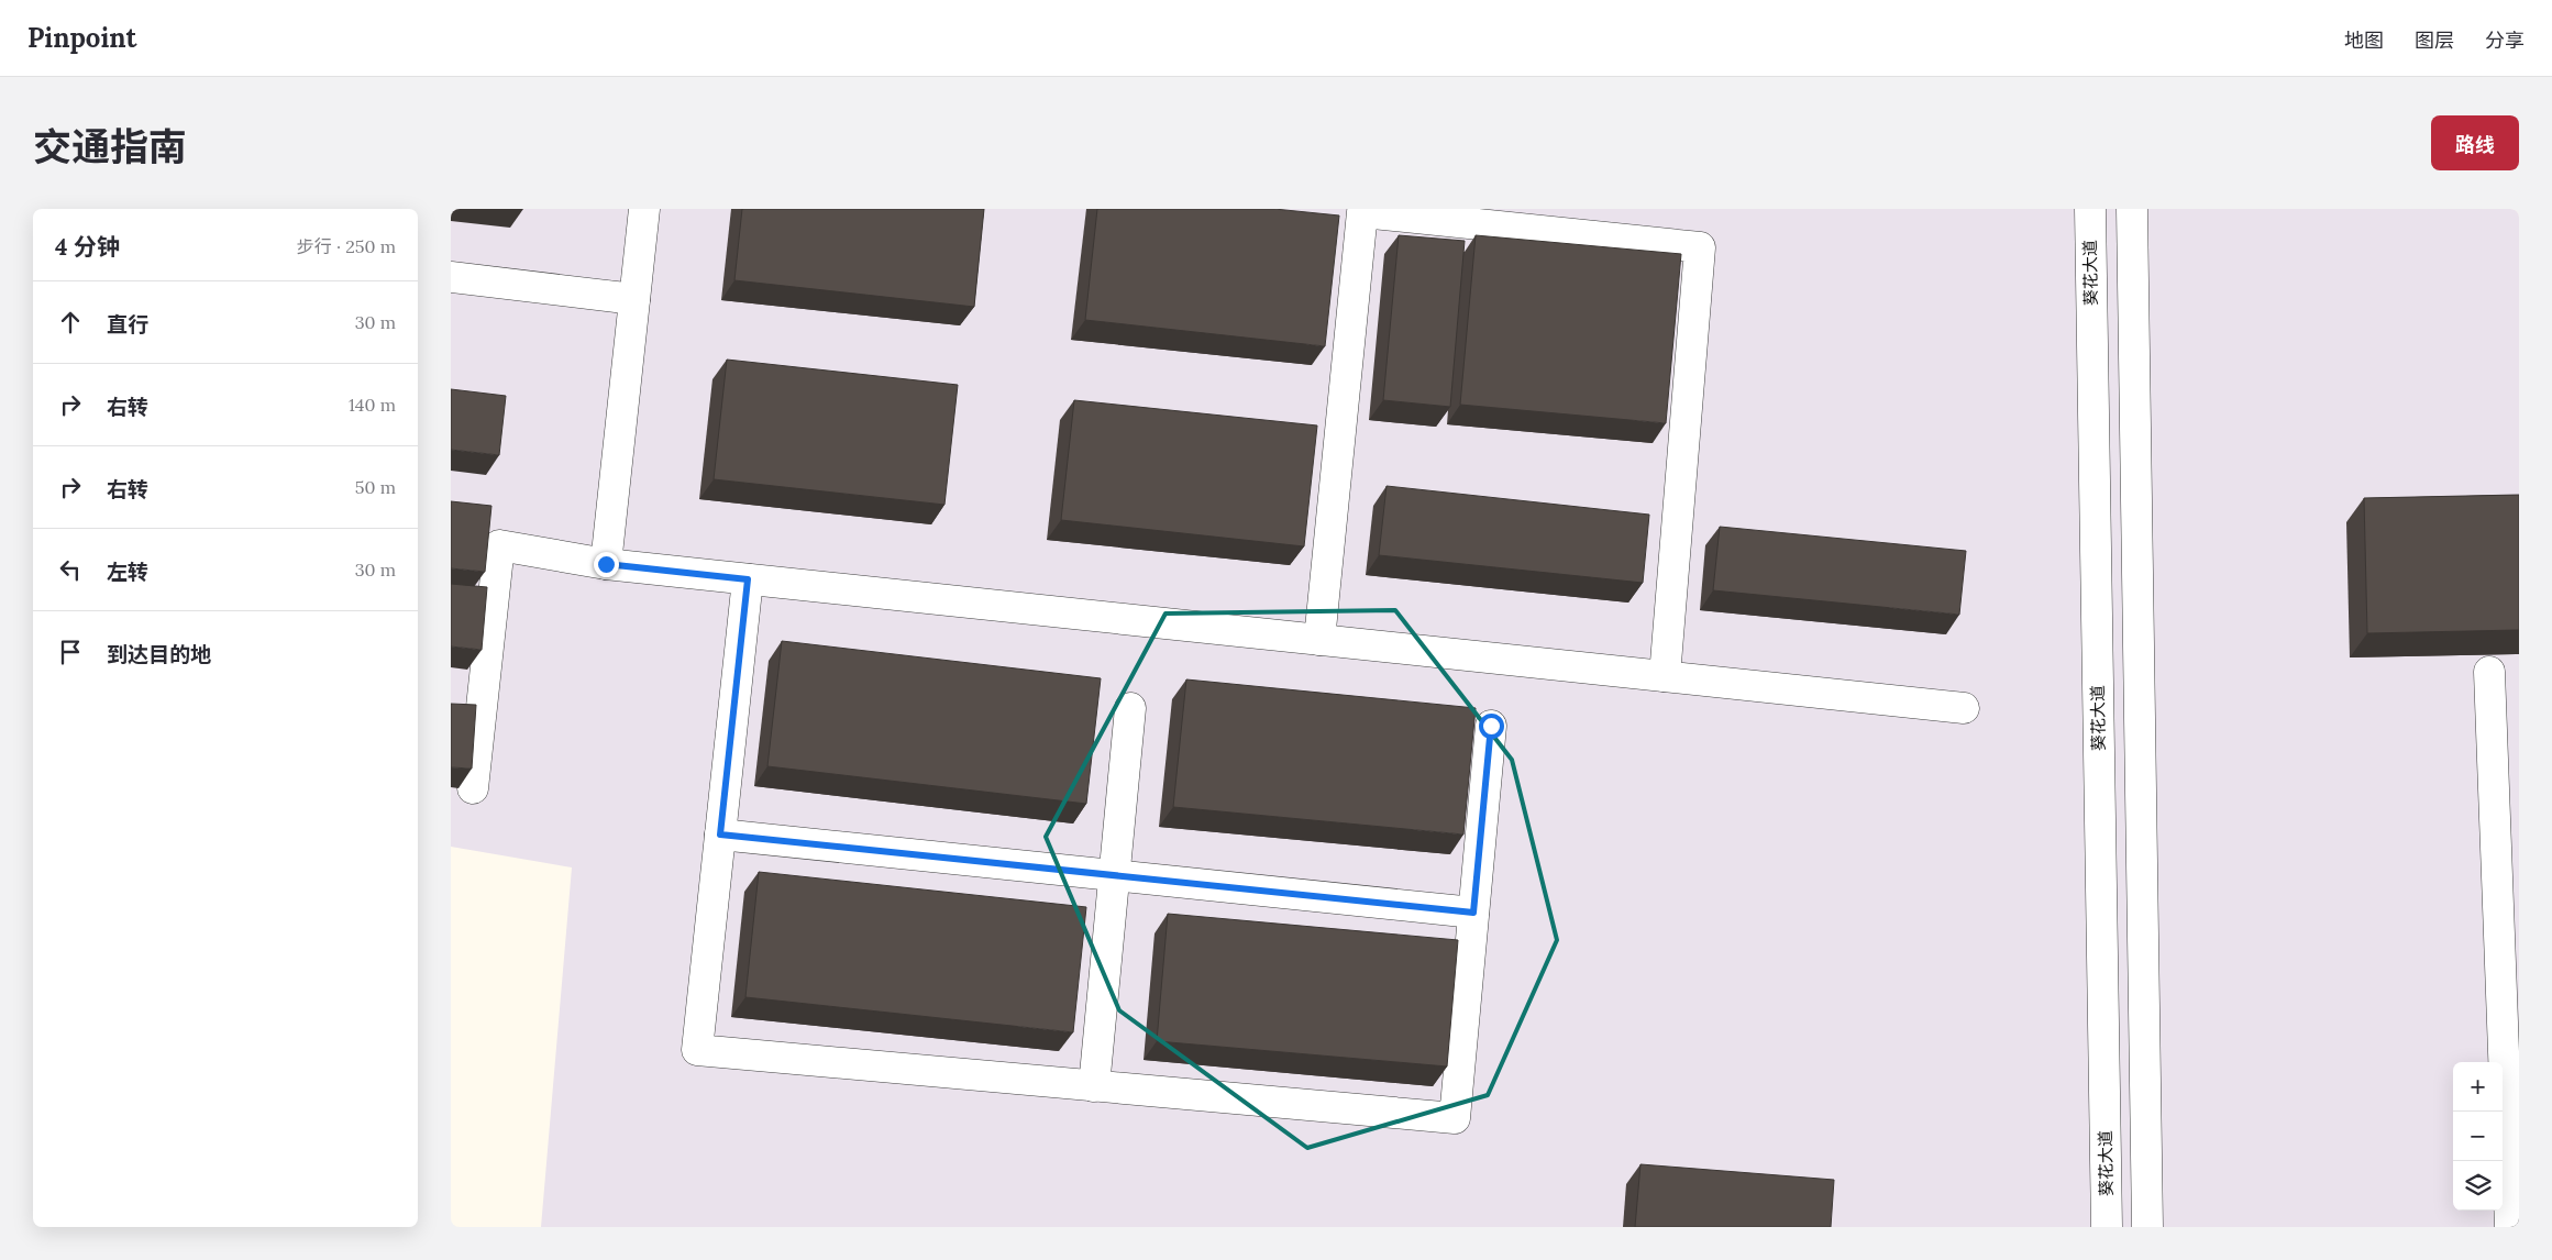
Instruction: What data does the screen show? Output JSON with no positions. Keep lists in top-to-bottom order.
{
  "streets": {
    "street": ["葵花大道"]
  },
  "page": {
    "header": "Pinpoint",
    "nav": ["地图", "图层", "分享"],
    "title": "交通指南",
    "buttons": "路线",
    "heading": ["4 分钟", "步行 · 250 m"],
    "list": [
      ["直行", "30 m"],
      ["右转", "140 m"],
      ["右转", "50 m"],
      ["左转", "30 m"],
      "到达目的地"
    ],
    "map_buttons": ["+", "−"]
  }
}
